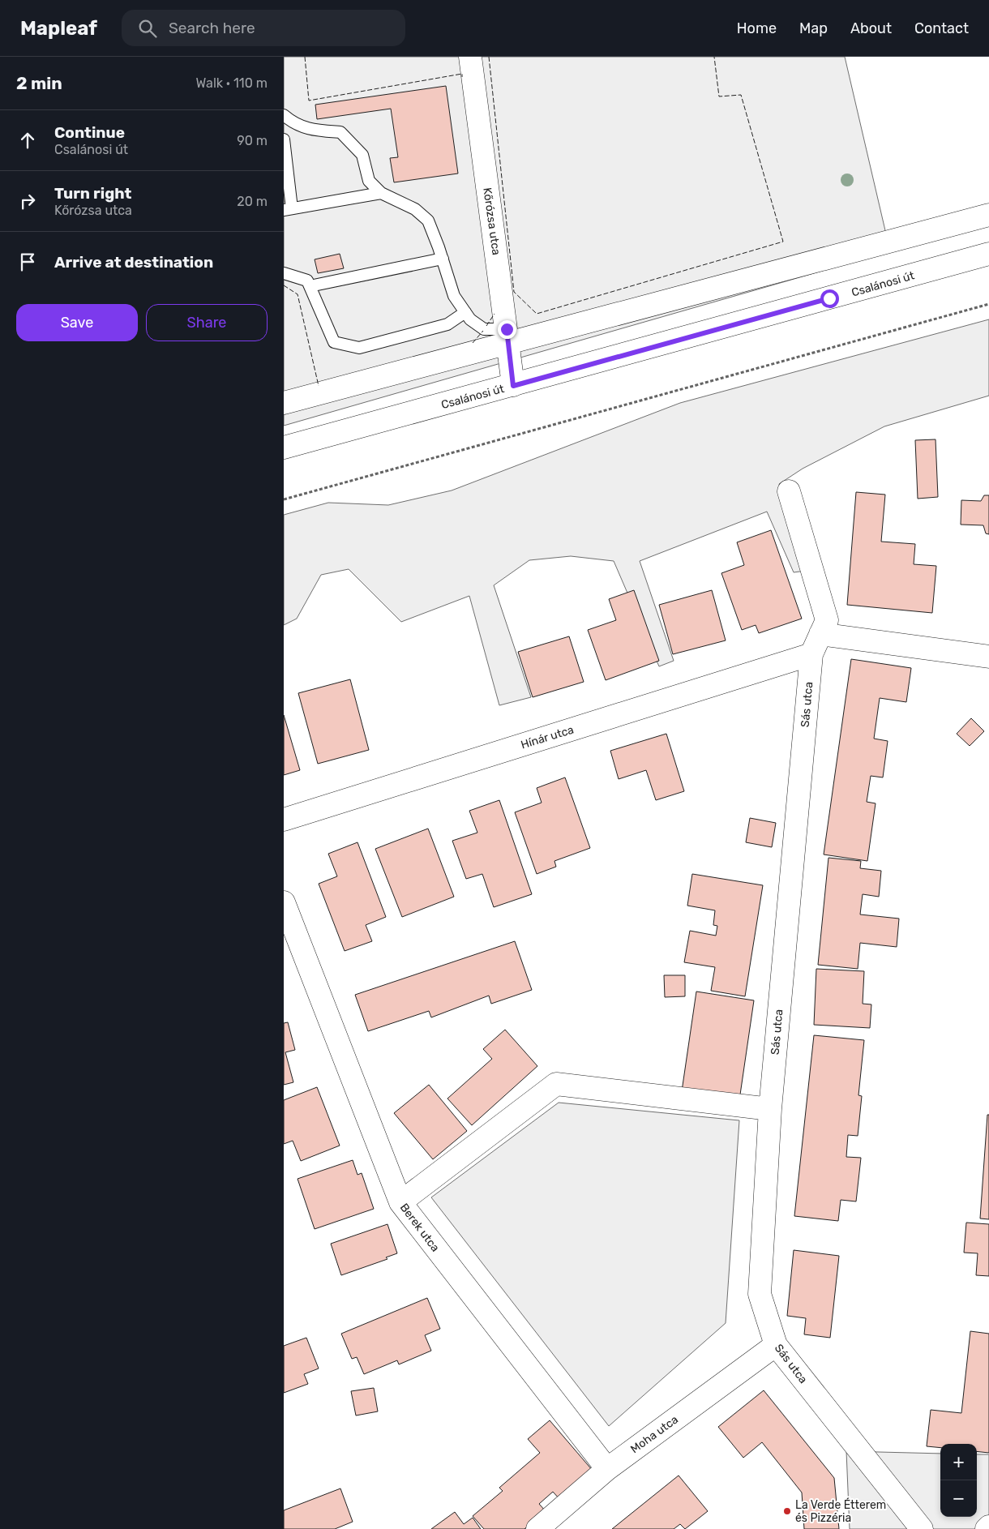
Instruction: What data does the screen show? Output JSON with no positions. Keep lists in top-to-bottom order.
{
  "streets": {
    "street": [
      "Kőrózsa utca",
      "Csalánosi út",
      "Sás utca",
      "Hínár utca",
      "Berek utca",
      "Moha utca"
    ]
  },
  "crossings": [
    ["Kőrózsa utca", "Csalánosi út"],
    ["Sás utca", "Hínár utca"],
    ["Sás utca", "Moha utca"],
    ["Berek utca", "Moha utca"]
  ],
  "places": ["La Verde Étterem és Pizzéria"],
  "page": {
    "header": "Mapleaf",
    "search": "Search here",
    "nav": [
      "Home",
      "Map",
      "About",
      "Contact"
    ],
    "heading": ["2 min", "Walk · 110 m"],
    "list": [
      ["Continue", "Csalánosi út", "90 m"],
      ["Turn right", "Kőrózsa utca", "20 m"],
      "Arrive at destination"
    ],
    "buttons": ["Save", "Share"],
    "map_buttons": ["+", "−"]
  }
}
